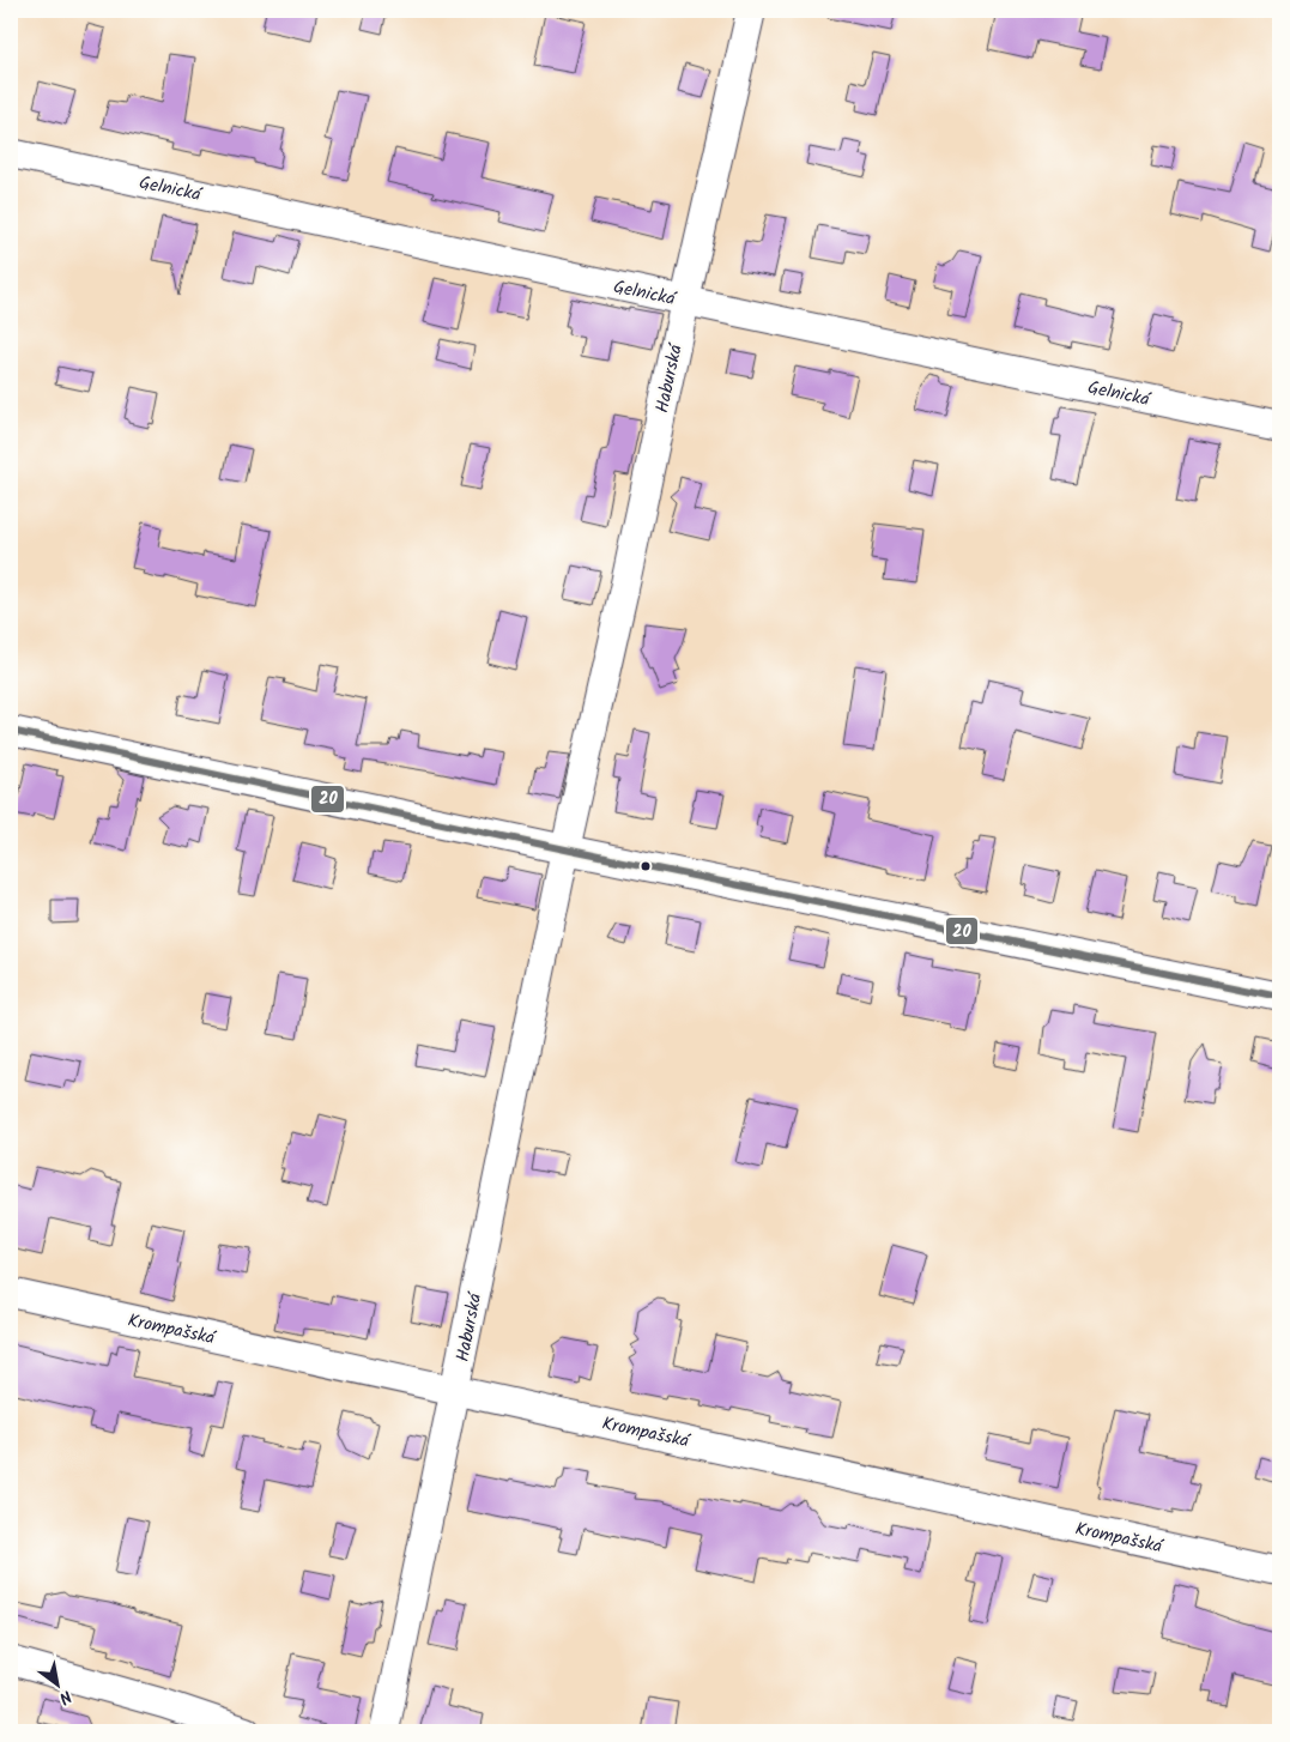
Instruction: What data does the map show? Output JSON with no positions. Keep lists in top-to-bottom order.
{
  "streets": {
    "street": ["Gelnická", "Haburská", "Krompašská"]
  },
  "crossings": [
    ["Gelnická", "Haburská"],
    ["Haburská", "Krompašská"]
  ],
  "lines": ["transit line 20"],
  "north": "bottom right"
}
